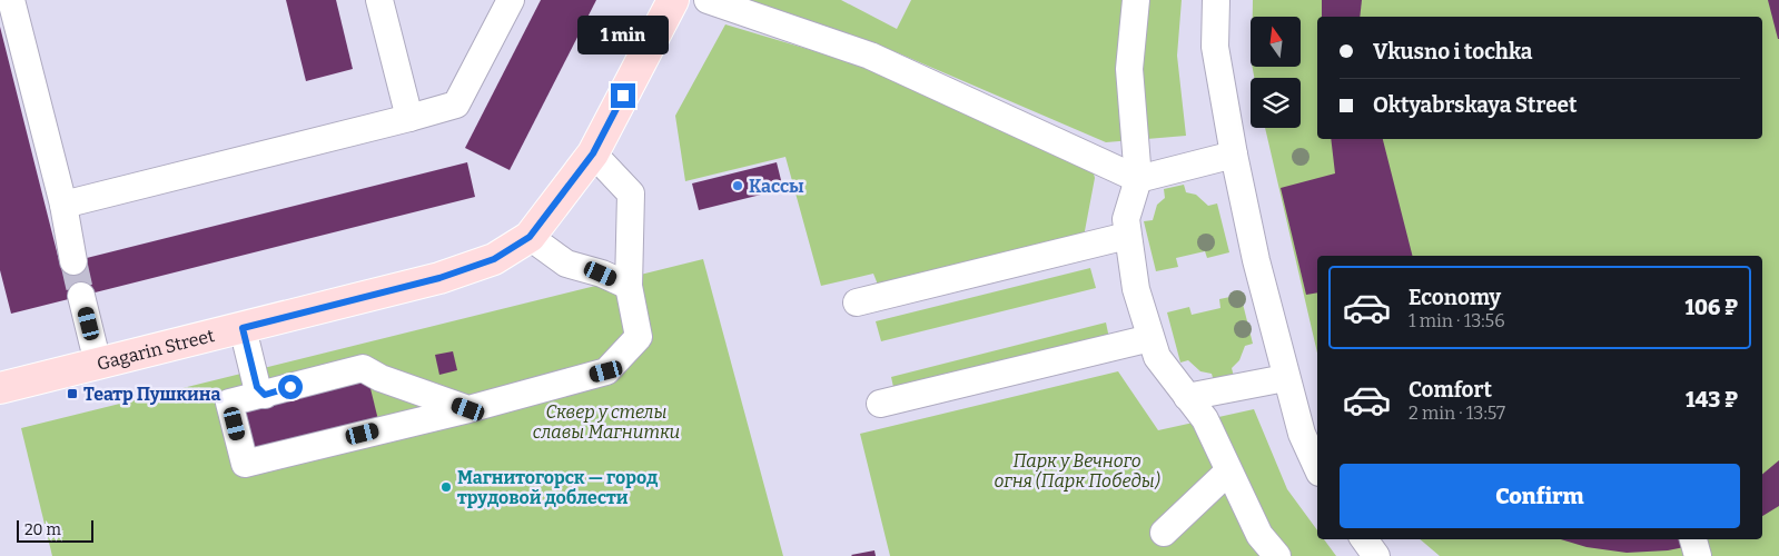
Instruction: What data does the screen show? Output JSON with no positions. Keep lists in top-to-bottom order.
{
  "streets": {
    "main road": ["Gagarin Street"]
  },
  "parks": ["Сквер у стелы славы Магнитки", "Парк у Вечного огня (Парк Победы)"],
  "places": {
    "other": ["Кассы", "Магнитогорск — город трудовой доблести"],
    "transit": ["Театр Пушкина"]
  },
  "scale_bar": "20 m",
  "north": "top",
  "page": {
    "bubble": "1 min",
    "banner": ["Vkusno i tochka", "Oktyabrskaya Street"],
    "list": [
      {
        "name": "Economy",
        "note": "1 min · 13:56",
        "value": "106 ₽"
      },
      {
        "name": "Comfort",
        "note": "2 min · 13:57",
        "value": "143 ₽"
      }
    ],
    "buttons": "Confirm",
    "scale": "20 m"
  }
}
